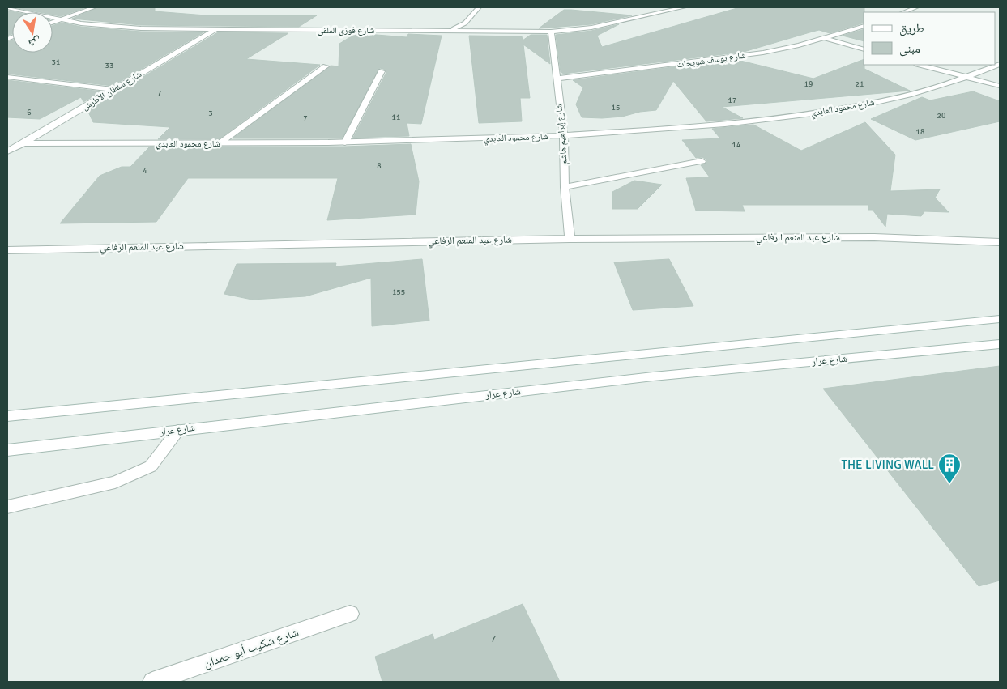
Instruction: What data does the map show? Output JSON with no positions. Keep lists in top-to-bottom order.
{
  "streets": {
    "street": [
      "شارع فوزي الملقي",
      "شارع يوسف شويحات",
      "شارع سلطان الأطرش",
      "شارع محمود العابدي",
      "شارع إبراهيم هاشم",
      "شارع عبد المنعم الرفاعي",
      "شارع عرار",
      "شارع شكيب أبو حمدان"
    ]
  },
  "crossings": [
    ["شارع فوزي الملقي", "شارع سلطان الأطرش"],
    ["شارع فوزي الملقي", "شارع إبراهيم هاشم"],
    ["شارع يوسف شويحات", "شارع إبراهيم هاشم"],
    ["شارع سلطان الأطرش", "شارع محمود العابدي"],
    ["شارع محمود العابدي", "شارع إبراهيم هاشم"],
    ["شارع إبراهيم هاشم", "شارع عبد المنعم الرفاعي"]
  ],
  "places": {
    "building": ["THE LIVING WALL"]
  },
  "house_numbers": [
    "31",
    "33",
    "19",
    "21",
    "7",
    "17",
    "15",
    "6",
    "3",
    "20",
    "11",
    "7",
    "18",
    "14",
    "8",
    "4",
    "155",
    "7"
  ],
  "legend": ["طريق", "مبنى"],
  "north": "bottom"
}
